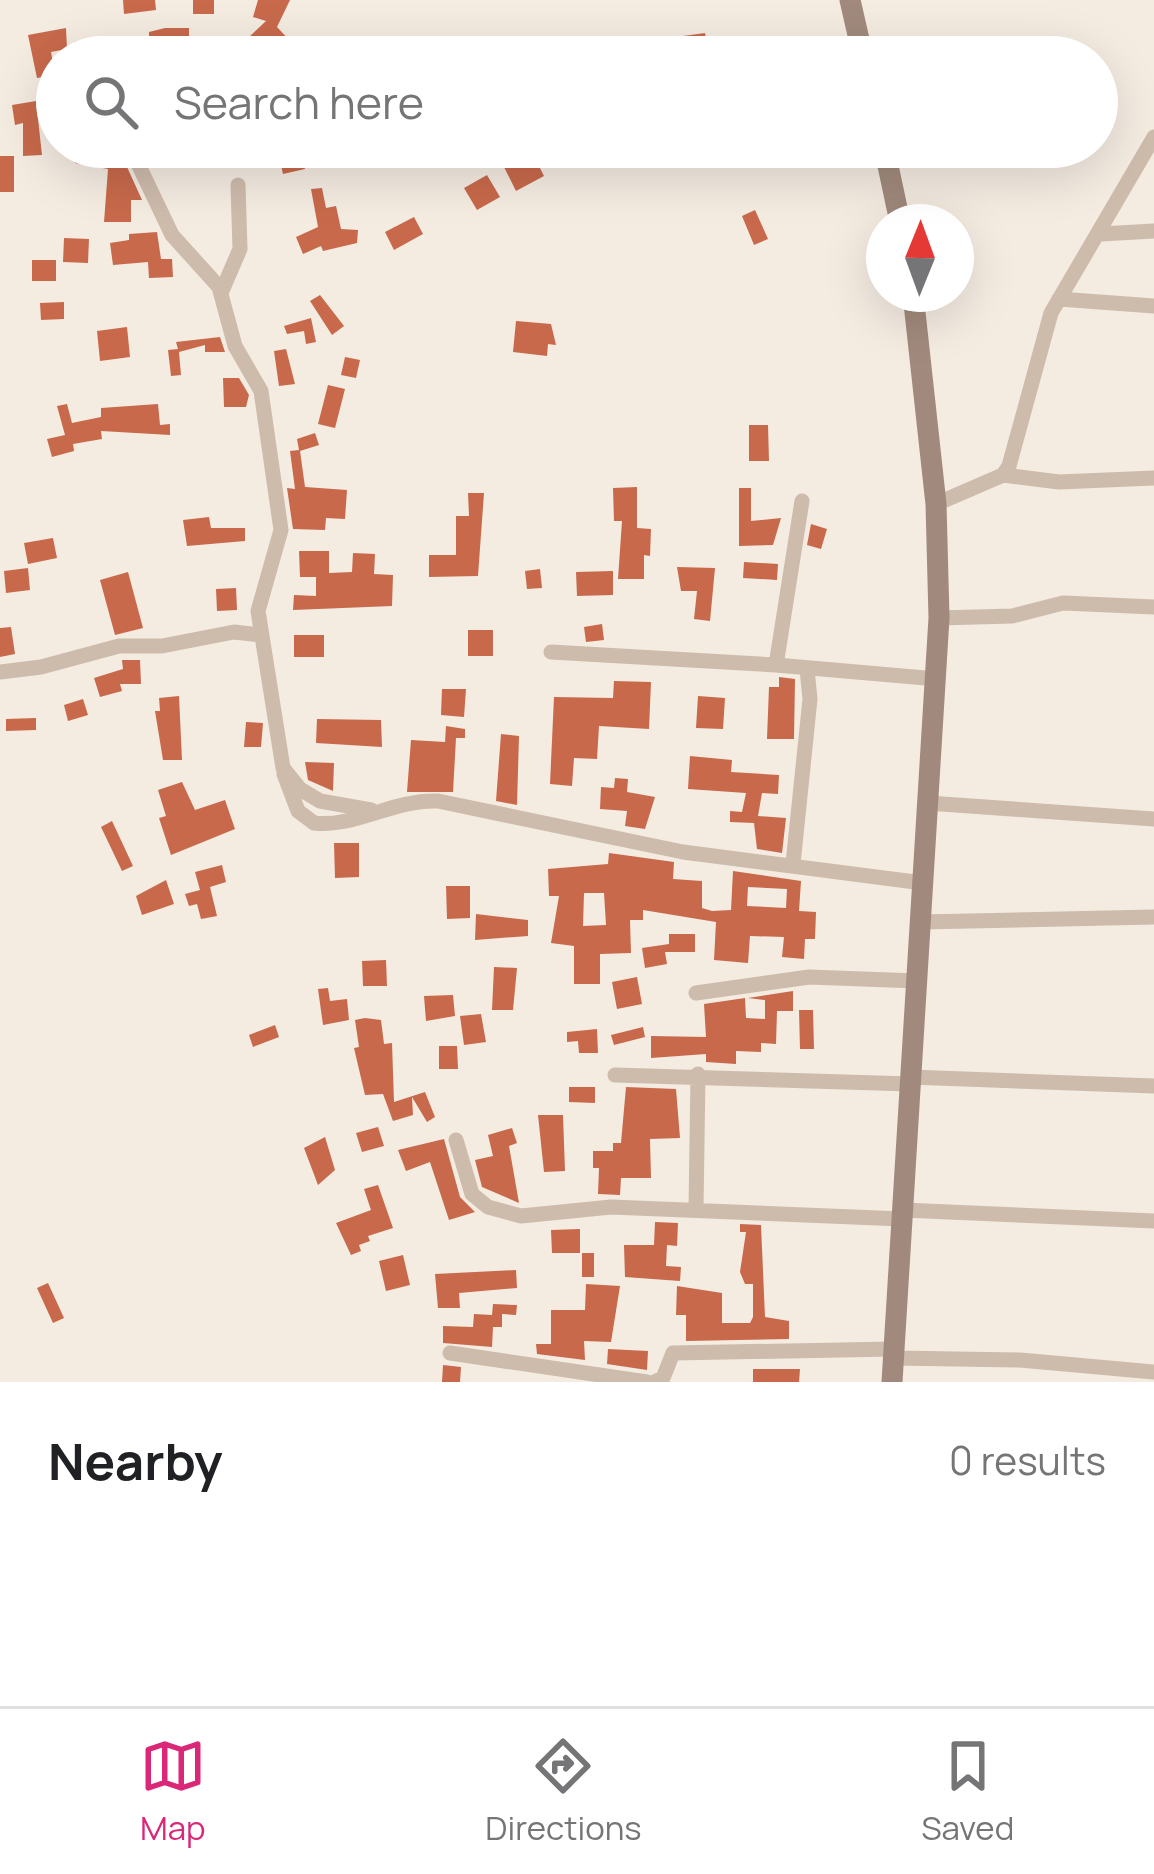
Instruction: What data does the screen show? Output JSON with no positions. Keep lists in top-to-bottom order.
{
  "north": "top",
  "page": {
    "search": "Search here",
    "heading": ["Nearby", "0 results"],
    "nav": ["Map", "Directions", "Saved"]
  }
}
